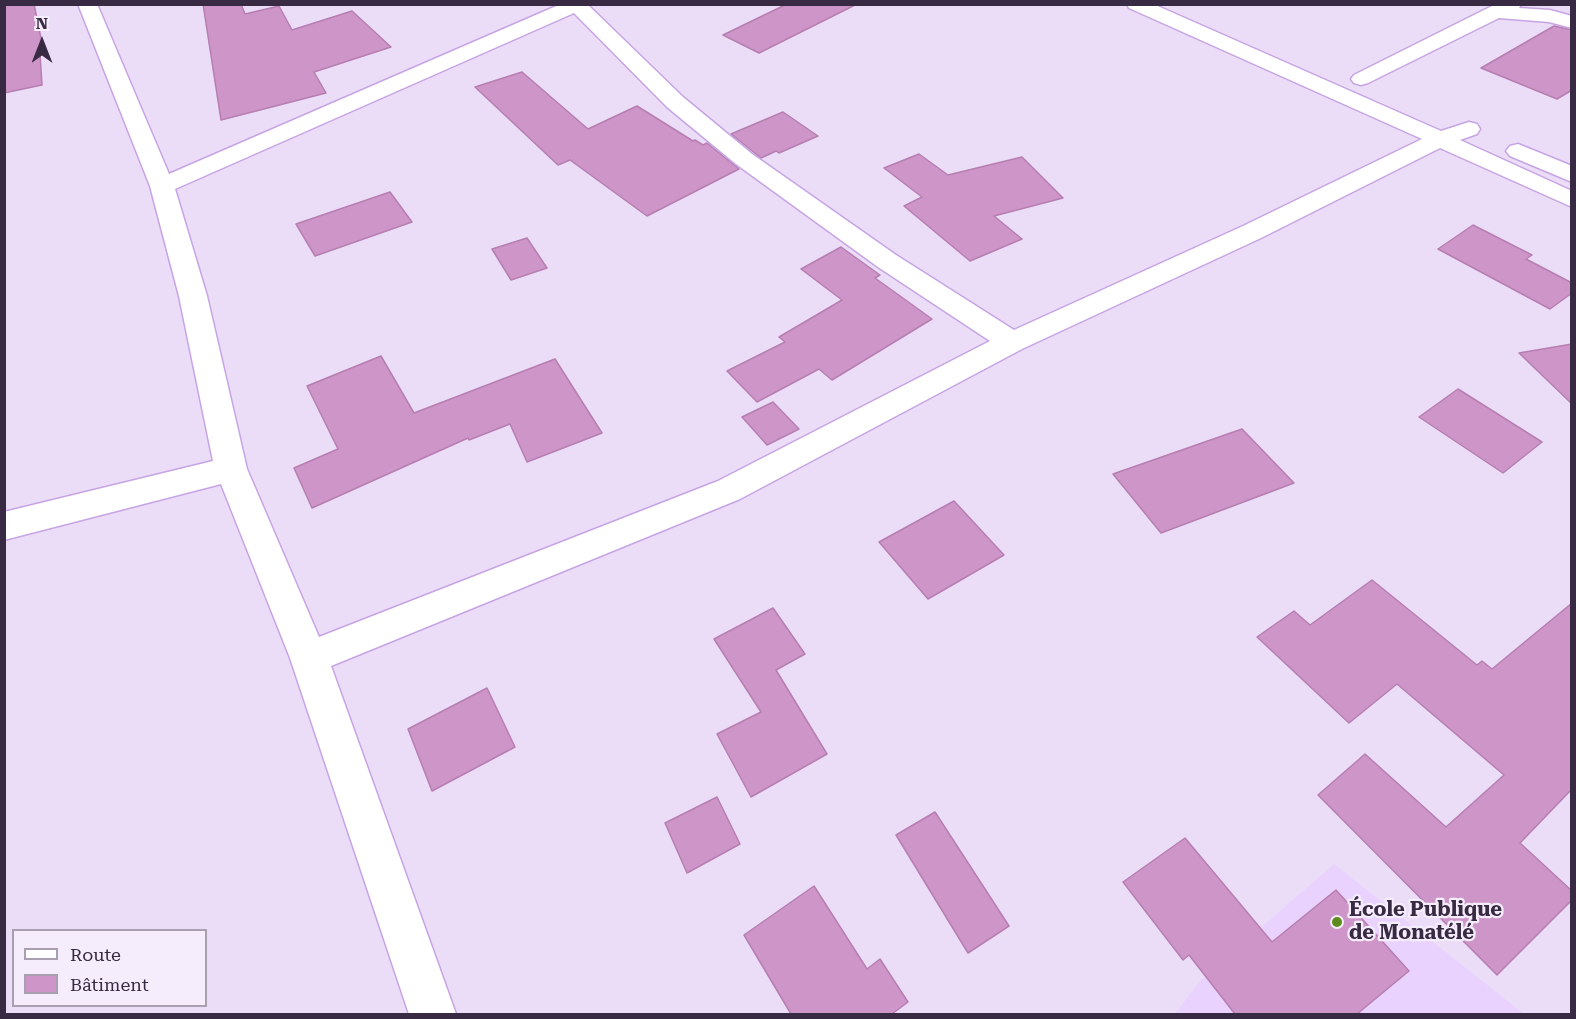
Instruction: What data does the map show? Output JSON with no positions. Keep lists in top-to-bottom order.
{
  "places": ["École Publique de Monatélé"],
  "legend": ["Route", "Bâtiment"],
  "north": "top"
}
